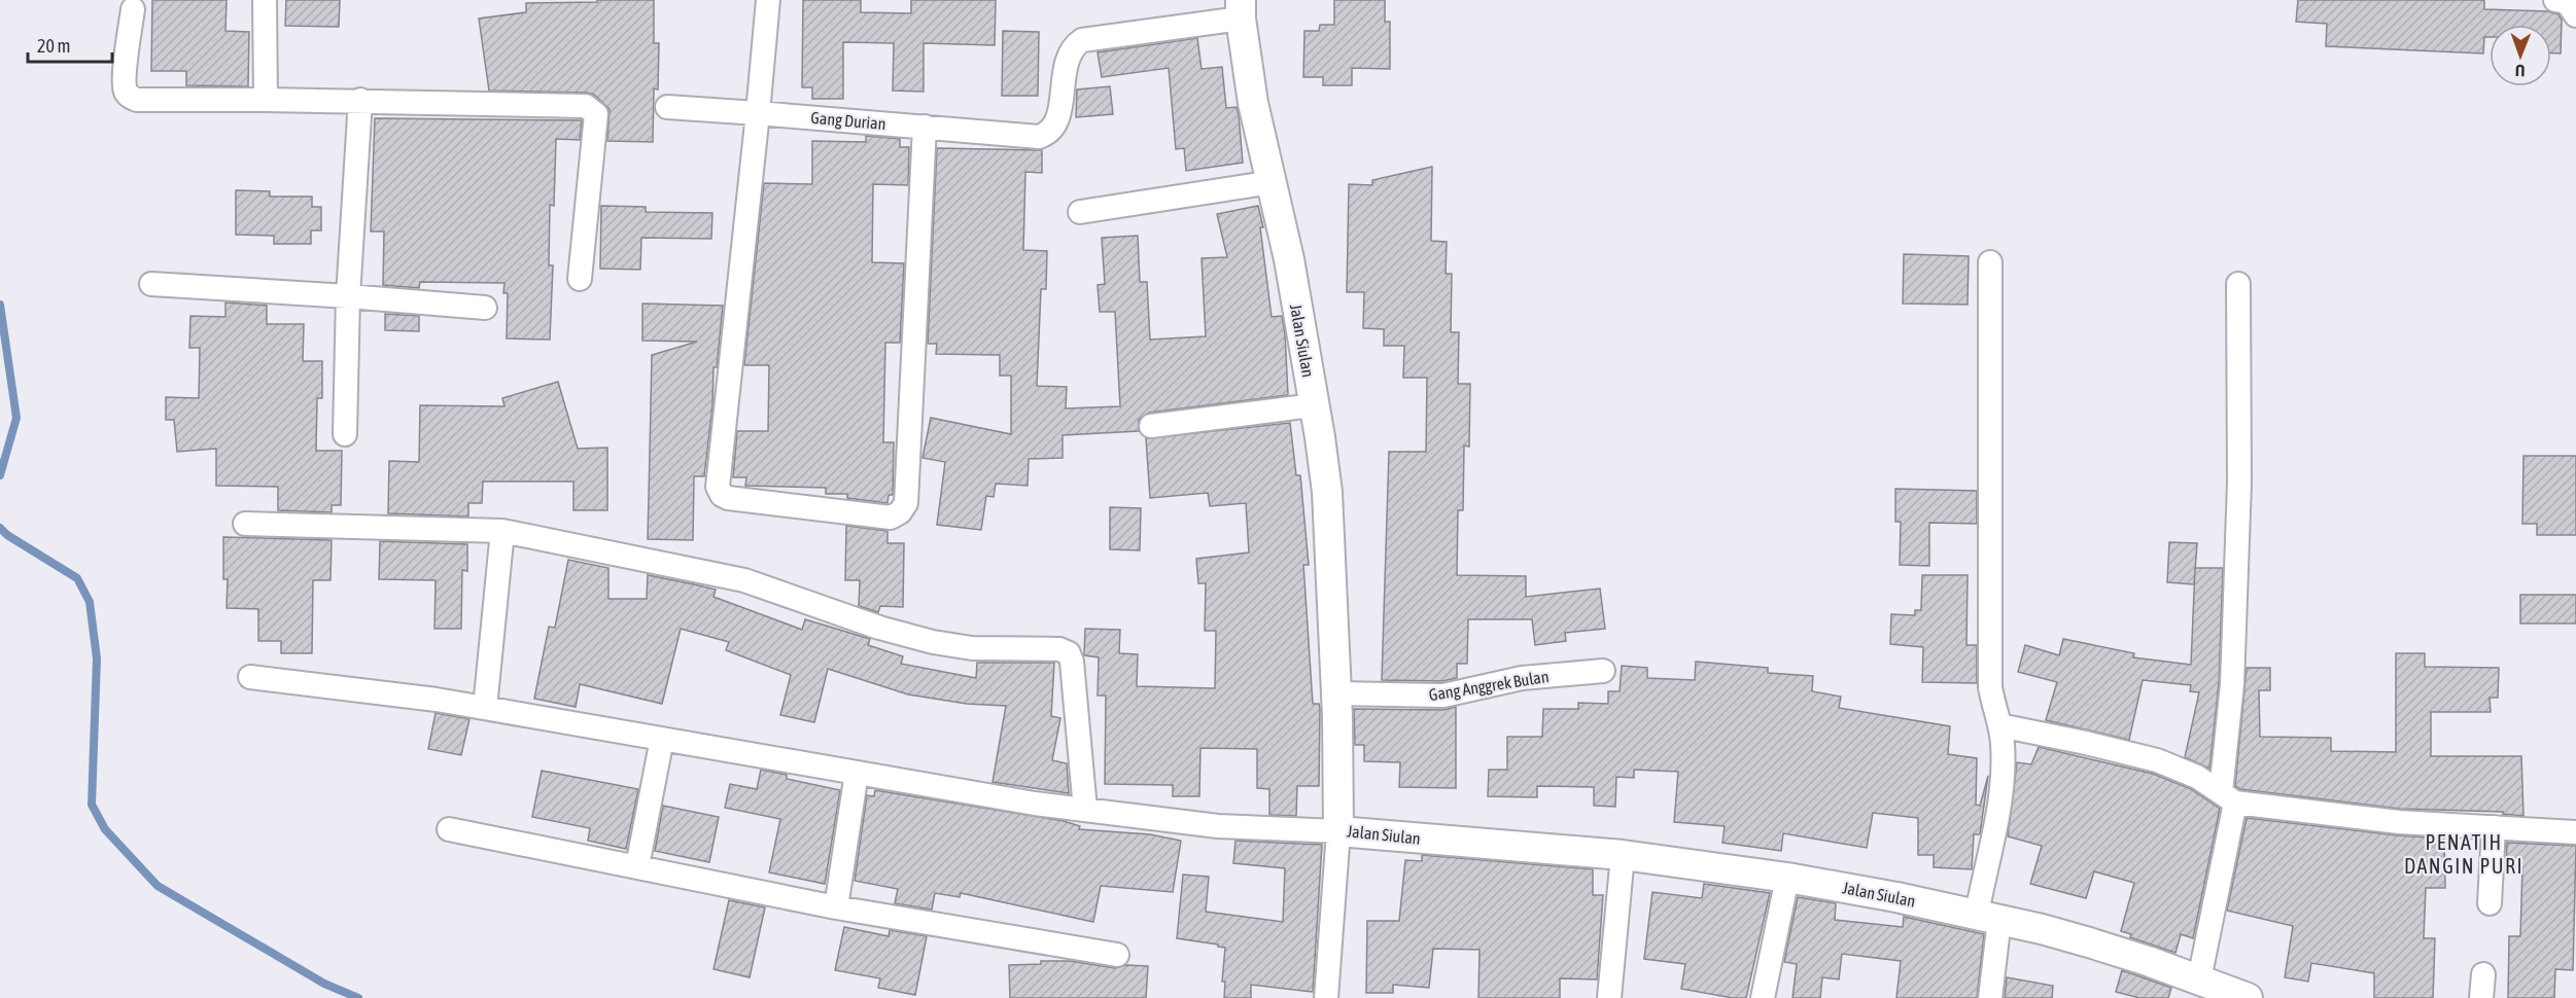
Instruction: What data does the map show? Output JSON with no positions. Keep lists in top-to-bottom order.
{
  "streets": {
    "street": ["Gang Durian", "Jalan Siulan", "Gang Anggrek Bulan"]
  },
  "crossings": [
    ["Gang Durian", "Jalan Siulan"],
    ["Jalan Siulan", "Gang Anggrek Bulan"]
  ],
  "districts": ["PENATIH DANGIN PURI"],
  "scale_bar": "20 m",
  "north": "bottom"
}
